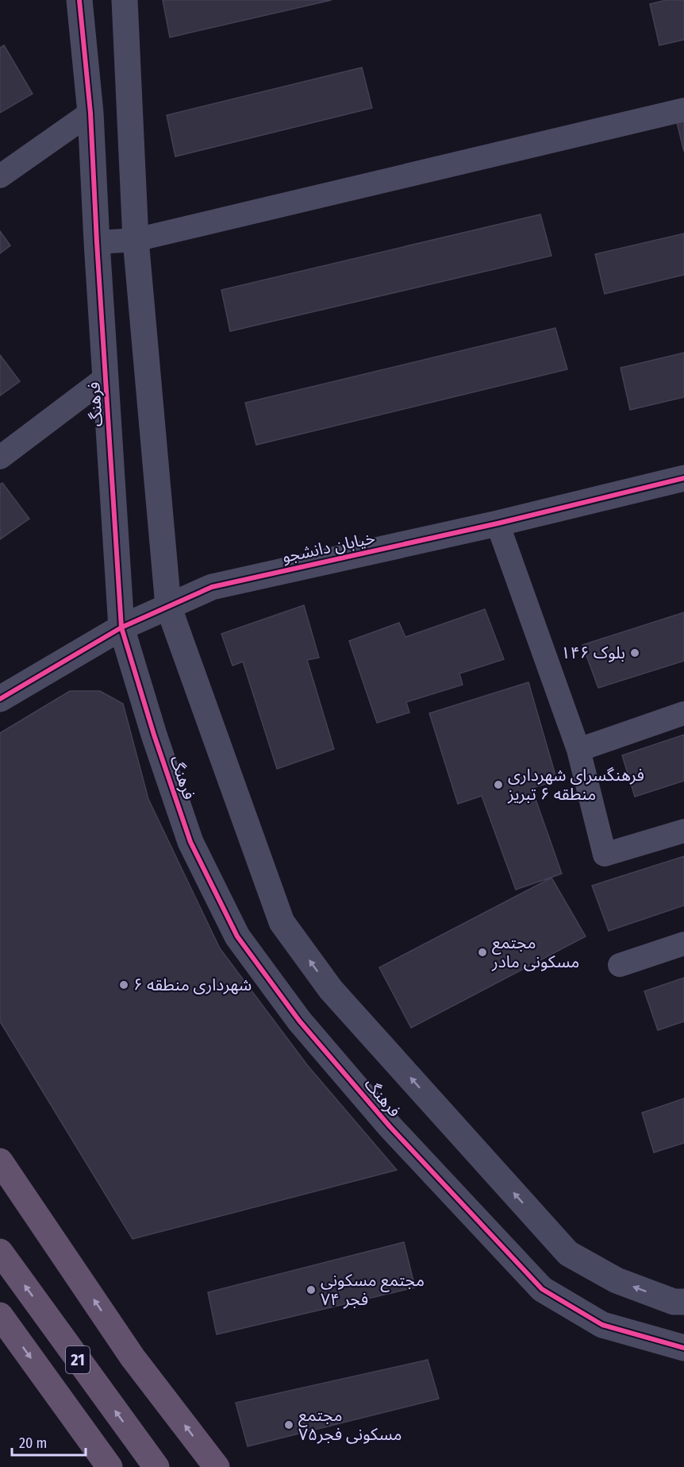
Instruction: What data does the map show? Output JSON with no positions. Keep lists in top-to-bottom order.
{
  "streets": {
    "highway": ["21"],
    "street": ["فرهنگ", "خیابان دانشجو"]
  },
  "crossings": [
    ["فرهنگ", "خیابان دانشجو"]
  ],
  "places": [
    "بلوک ۱۴۶",
    "فرهنگسرای شهرداری منطقه ۶ تبریز",
    "مجتمع مسکونی مادر",
    "شهرداری منطقه ۶",
    "مجتمع مسکونی فجر ۷۴",
    "مجتمع مسکونی فجر۷۵"
  ],
  "scale_bar": "20 m"
}
